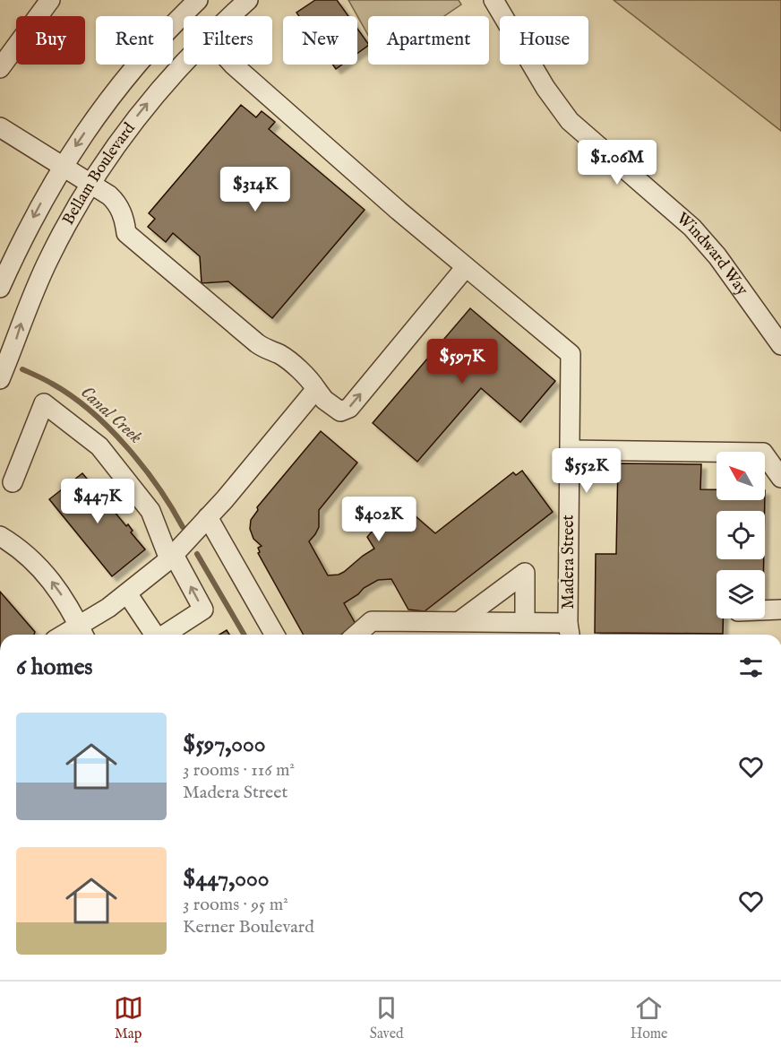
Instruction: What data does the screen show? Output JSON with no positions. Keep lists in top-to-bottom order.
{
  "streets": {
    "street": ["Bellam Boulevard", "Windward Way", "Madera Street"]
  },
  "water": ["Canal Creek"],
  "north": "top left",
  "page": {
    "chip": [
      "Buy",
      "Rent",
      "Filters",
      "New",
      "Apartment",
      "House"
    ],
    "price": [
      "$1.06M",
      "$314K",
      "$597K",
      "$552K",
      "$447K",
      "$402K"
    ],
    "heading": "6 homes",
    "list": [
      {
        "name": "$597,000",
        "note": "3 rooms · 116 m² · Madera Street"
      },
      {
        "name": "$447,000",
        "note": "3 rooms · 95 m² · Kerner Boulevard"
      }
    ],
    "tabs": ["Map", "Saved", "Home"]
  }
}
